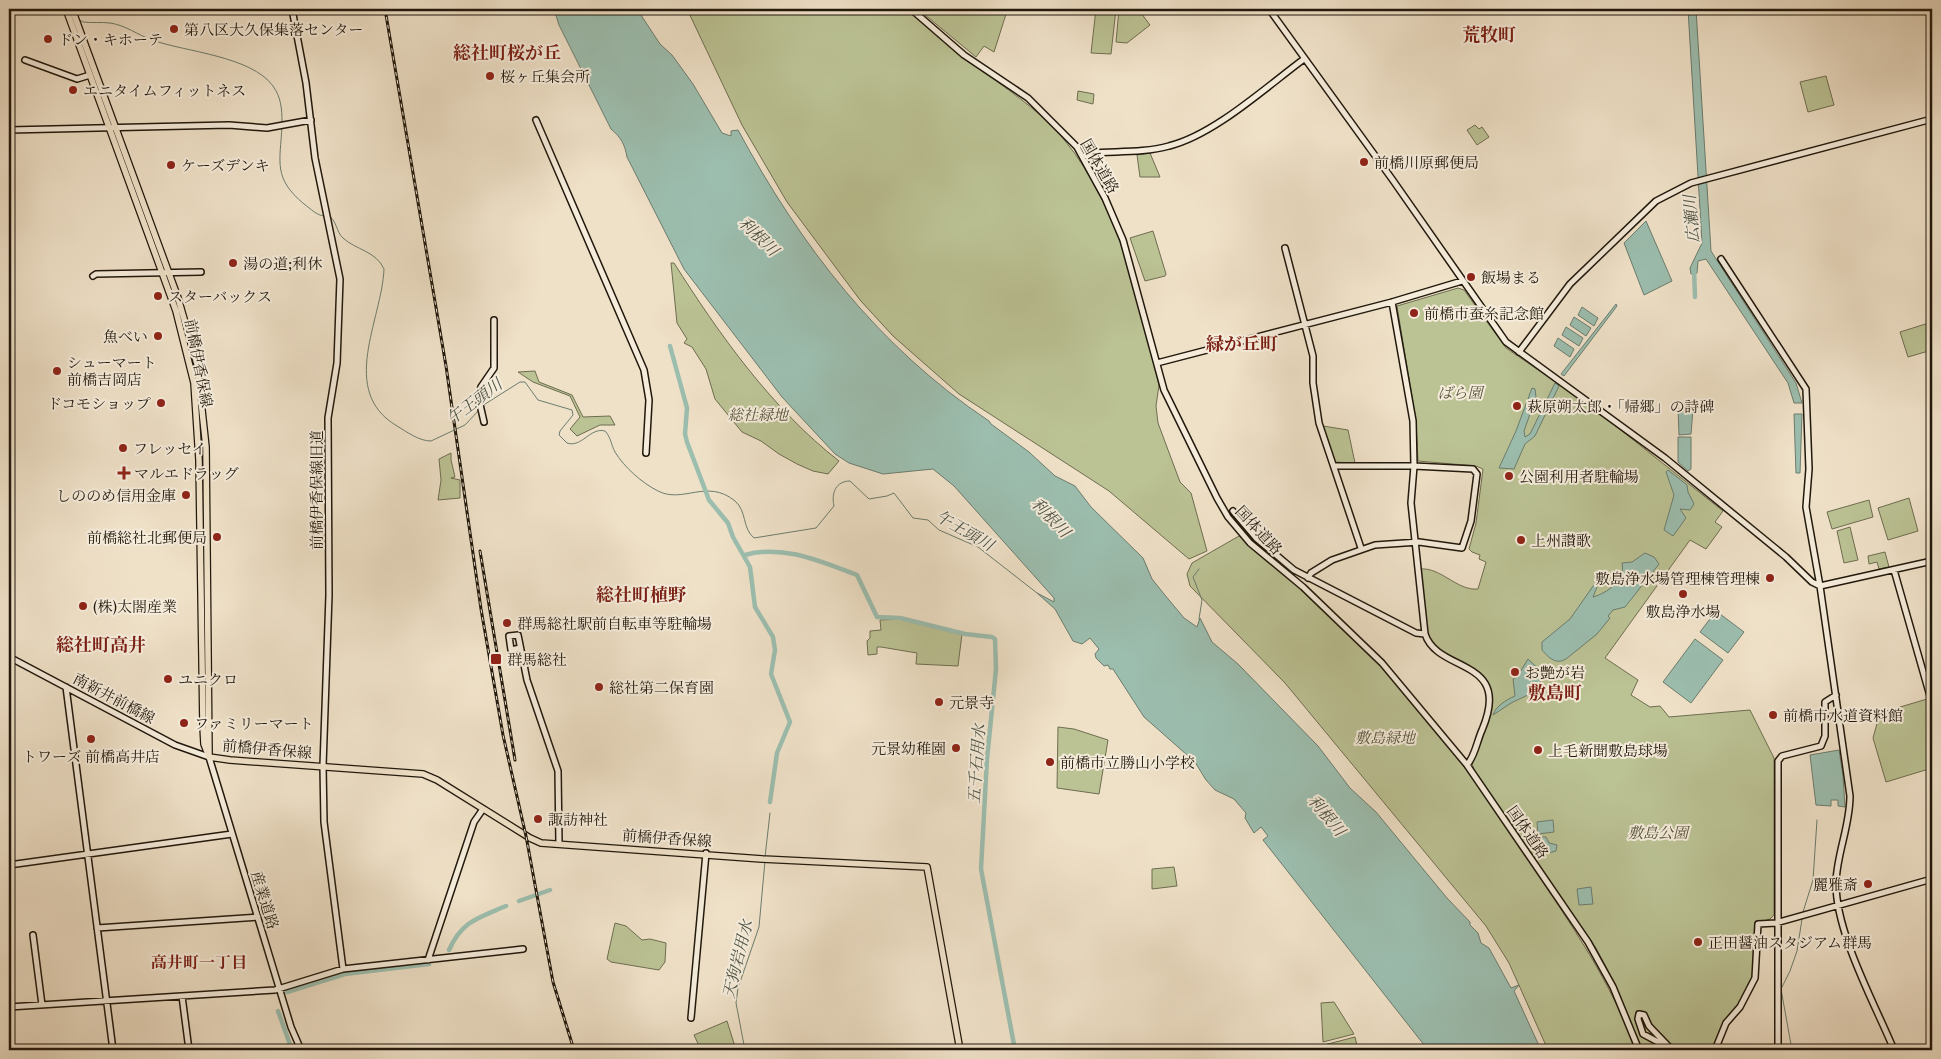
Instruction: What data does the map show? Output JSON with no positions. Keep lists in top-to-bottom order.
{
  "streets": {
    "main road": ["前橋伊香保線"],
    "street": [
      "国体道路",
      "前橋伊香保線旧道",
      "南新井前橋線",
      "産業道路"
    ]
  },
  "crossings": [
    ["前橋伊香保線", "前橋伊香保線旧道"],
    ["前橋伊香保線", "南新井前橋線"],
    ["前橋伊香保線", "産業道路"],
    ["南新井前橋線", "産業道路"]
  ],
  "districts": [
    "荒牧町",
    "総社町桜が丘",
    "緑が丘町",
    "総社町植野",
    "総社町高井",
    "敷島町",
    "高井町一丁目"
  ],
  "water": [
    "広瀬川",
    "利根川",
    "午王頭川",
    "五千石用水",
    "天狗岩用水"
  ],
  "parks": [
    "ばら園",
    "総社緑地",
    "敷島緑地",
    "敷島公園"
  ],
  "places": {
    "other": [
      "第八区大久保集落センター",
      "ドン・キホーテ",
      "桜ヶ丘集会所",
      "エニタイムフィットネス",
      "前橋川原郵便局",
      "ケーズデンキ",
      "湯の道;利休",
      "飯場まる",
      "スターバックス",
      "前橋市蚕糸記念館",
      "魚べい",
      "シューマート 前橋吉岡店",
      "ドコモショップ",
      "萩原朔太郎・「帰郷」の詩碑",
      "フレッセイ",
      "公園利用者駐輪場",
      "しののめ信用金庫",
      "前橋総社北郵便局",
      "上州讃歌",
      "敷島浄水場管理棟管理棟",
      "敷島浄水場",
      "(株)太閤産業",
      "群馬総社駅前自転車等駐輪場",
      "お艶が岩",
      "ユニクロ",
      "総社第二保育園",
      "元景寺",
      "前橋市水道資料館",
      "ファミリーマート",
      "トワーズ 前橋高井店",
      "元景幼稚園",
      "上毛新聞敷島球場",
      "前橋市立勝山小学校",
      "諏訪神社",
      "麗雅斎",
      "正田醤油スタジアム群馬"
    ],
    "health": ["マルエドラッグ"],
    "transit": ["群馬総社"]
  }
}
